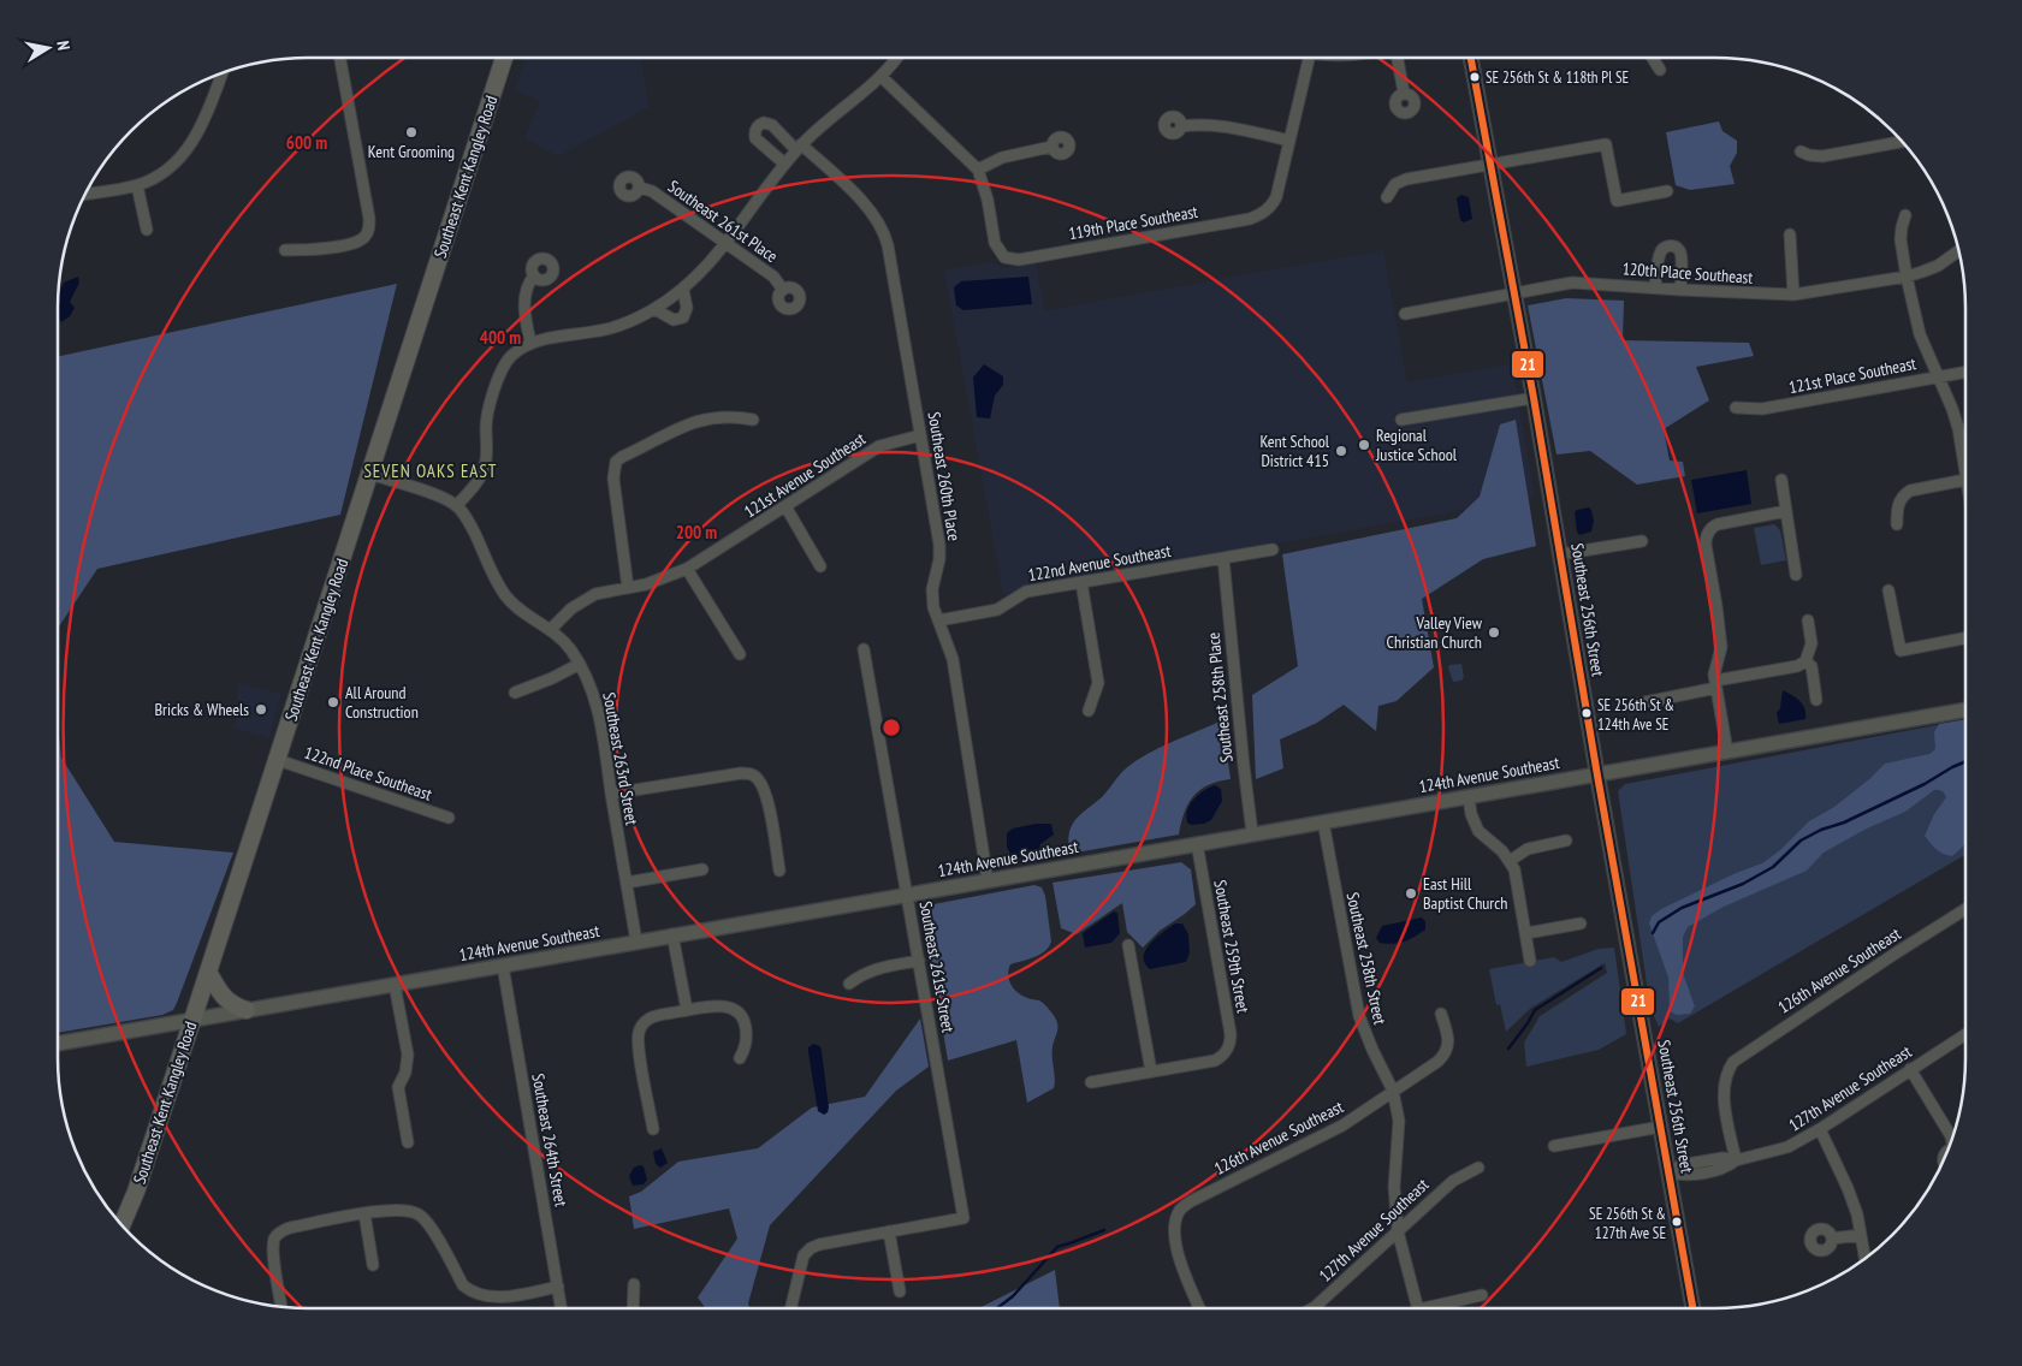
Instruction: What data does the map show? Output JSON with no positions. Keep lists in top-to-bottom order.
{
  "streets": {
    "main road": ["Southeast Kent Kangley Road"],
    "street": [
      "Southeast 261st Place",
      "119th Place Southeast",
      "120th Place Southeast",
      "121st Place Southeast",
      "121st Avenue Southeast",
      "Southeast 260th Place",
      "122nd Avenue Southeast",
      "Southeast 256th Street",
      "Southeast 258th Place",
      "Southeast 263rd Street",
      "122nd Place Southeast",
      "124th Avenue Southeast",
      "Southeast 259th Street",
      "Southeast 258th Street",
      "Southeast 261st Street",
      "126th Avenue Southeast",
      "127th Avenue Southeast",
      "Southeast 264th Street"
    ]
  },
  "crossings": [
    ["Southeast Kent Kangley Road", "122nd Place Southeast"],
    ["Southeast Kent Kangley Road", "124th Avenue Southeast"],
    ["120th Place Southeast", "Southeast 256th Street"],
    ["121st Avenue Southeast", "Southeast 260th Place"],
    ["121st Avenue Southeast", "Southeast 263rd Street"],
    ["Southeast 260th Place", "122nd Avenue Southeast"],
    ["Southeast 260th Place", "124th Avenue Southeast"],
    ["122nd Avenue Southeast", "Southeast 258th Place"],
    ["Southeast 256th Street", "124th Avenue Southeast"],
    ["Southeast 256th Street", "127th Avenue Southeast"],
    ["Southeast 258th Place", "124th Avenue Southeast"],
    ["Southeast 263rd Street", "124th Avenue Southeast"],
    ["124th Avenue Southeast", "Southeast 259th Street"],
    ["124th Avenue Southeast", "Southeast 258th Street"],
    ["124th Avenue Southeast", "Southeast 261st Street"],
    ["124th Avenue Southeast", "Southeast 264th Street"],
    ["Southeast 258th Street", "126th Avenue Southeast"],
    ["Southeast 258th Street", "127th Avenue Southeast"],
    ["126th Avenue Southeast", "127th Avenue Southeast"]
  ],
  "districts": ["SEVEN OAKS EAST"],
  "places": [
    "SE 256th St & 118th Pl SE",
    "Kent Grooming",
    "Regional Justice School",
    "Kent School District 415",
    "Valley View Christian Church",
    "All Around Construction",
    "Bricks & Wheels",
    "SE 256th St & 124th Ave SE",
    "East Hill Baptist Church",
    "SE 256th St & 127th Ave SE"
  ],
  "lines": ["transit line 21"],
  "north": "right",
  "rings": ["600 m", "400 m", "200 m"]
}
